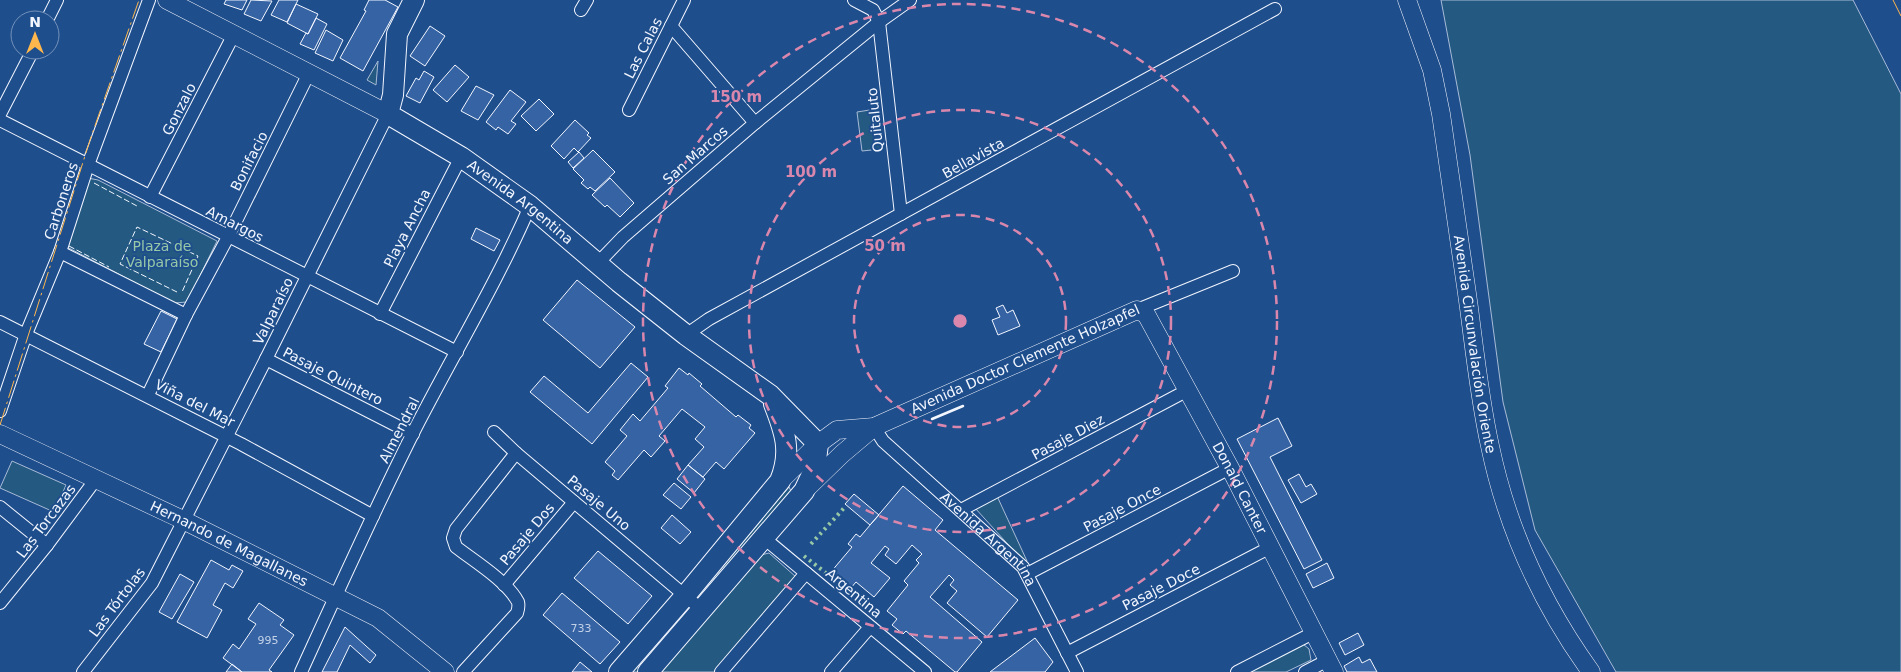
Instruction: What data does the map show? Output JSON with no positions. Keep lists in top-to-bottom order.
{
  "streets": {
    "main road": ["Avenida Argentina", "Avenida Doctor Clemente Holzapfel"],
    "street": [
      "Las Calas",
      "Gonzalo",
      "Quitaluto",
      "San Marcos",
      "Bellavista",
      "Bonifacio",
      "Carboneros",
      "Amargos",
      "Playa Ancha",
      "Valparaíso",
      "Avenida Circunvalación Oriente",
      "Pasaje Quintero",
      "Viña del Mar",
      "Almendral",
      "Pasaje Diez",
      "Donald Canter",
      "Pasaje Uno",
      "Pasaje Once",
      "Las Torcazas",
      "Pasaje Dos",
      "Hernando de Magallanes",
      "Pasaje Doce",
      "Argentina",
      "Las Tórtolas"
    ]
  },
  "crossings": [
    ["Gonzalo", "Avenida Argentina"],
    ["Gonzalo", "Amargos"],
    ["Quitaluto", "San Marcos"],
    ["Quitaluto", "Bellavista"],
    ["San Marcos", "Avenida Argentina"],
    ["Bellavista", "Avenida Argentina"],
    ["Bonifacio", "Avenida Argentina"],
    ["Bonifacio", "Amargos"],
    ["Bonifacio", "Viña del Mar"],
    ["Carboneros", "Amargos"],
    ["Carboneros", "Viña del Mar"],
    ["Avenida Argentina", "Playa Ancha"],
    ["Avenida Argentina", "Valparaíso"],
    ["Avenida Argentina", "Avenida Doctor Clemente Holzapfel"],
    ["Avenida Argentina", "Almendral"],
    ["Avenida Argentina", "Pasaje Diez"],
    ["Avenida Argentina", "Pasaje Once"],
    ["Avenida Argentina", "Pasaje Doce"],
    ["Amargos", "Playa Ancha"],
    ["Amargos", "Valparaíso"],
    ["Amargos", "Almendral"],
    ["Valparaíso", "Pasaje Quintero"],
    ["Valparaíso", "Viña del Mar"],
    ["Valparaíso", "Hernando de Magallanes"],
    ["Valparaíso", "Las Tórtolas"],
    ["Avenida Doctor Clemente Holzapfel", "Donald Canter"],
    ["Avenida Doctor Clemente Holzapfel", "Pasaje Uno"],
    ["Pasaje Quintero", "Almendral"],
    ["Viña del Mar", "Almendral"],
    ["Almendral", "Hernando de Magallanes"],
    ["Pasaje Diez", "Donald Canter"],
    ["Donald Canter", "Pasaje Once"],
    ["Donald Canter", "Pasaje Doce"],
    ["Pasaje Uno", "Pasaje Dos"],
    ["Las Torcazas", "Hernando de Magallanes"],
    ["Hernando de Magallanes", "Las Tórtolas"]
  ],
  "parks": ["Plaza de Valparaíso"],
  "house_numbers": ["733", "995"],
  "north": "top",
  "rings": ["150 m", "100 m", "50 m"]
}
